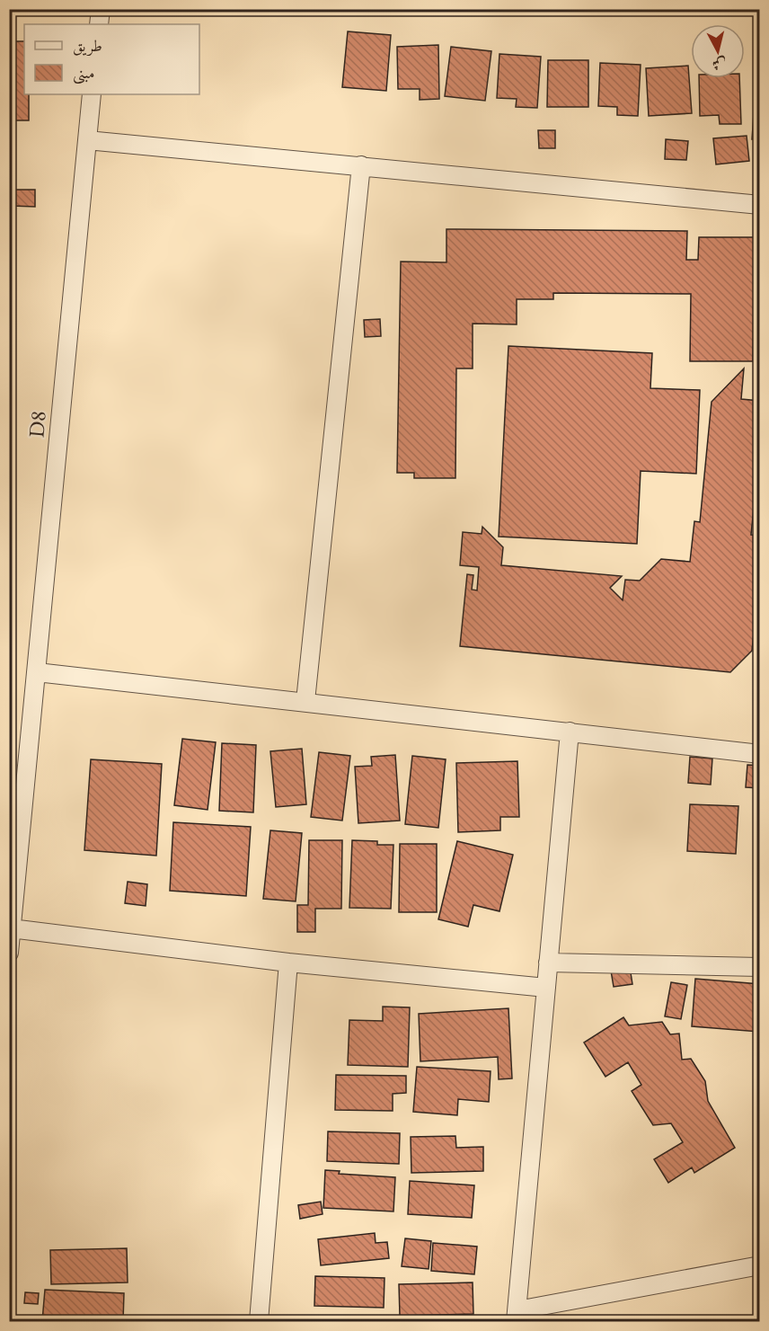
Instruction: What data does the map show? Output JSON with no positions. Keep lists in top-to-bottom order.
{
  "streets": {
    "street": ["D8"]
  },
  "legend": ["طريق", "مبنى"],
  "north": "bottom"
}
